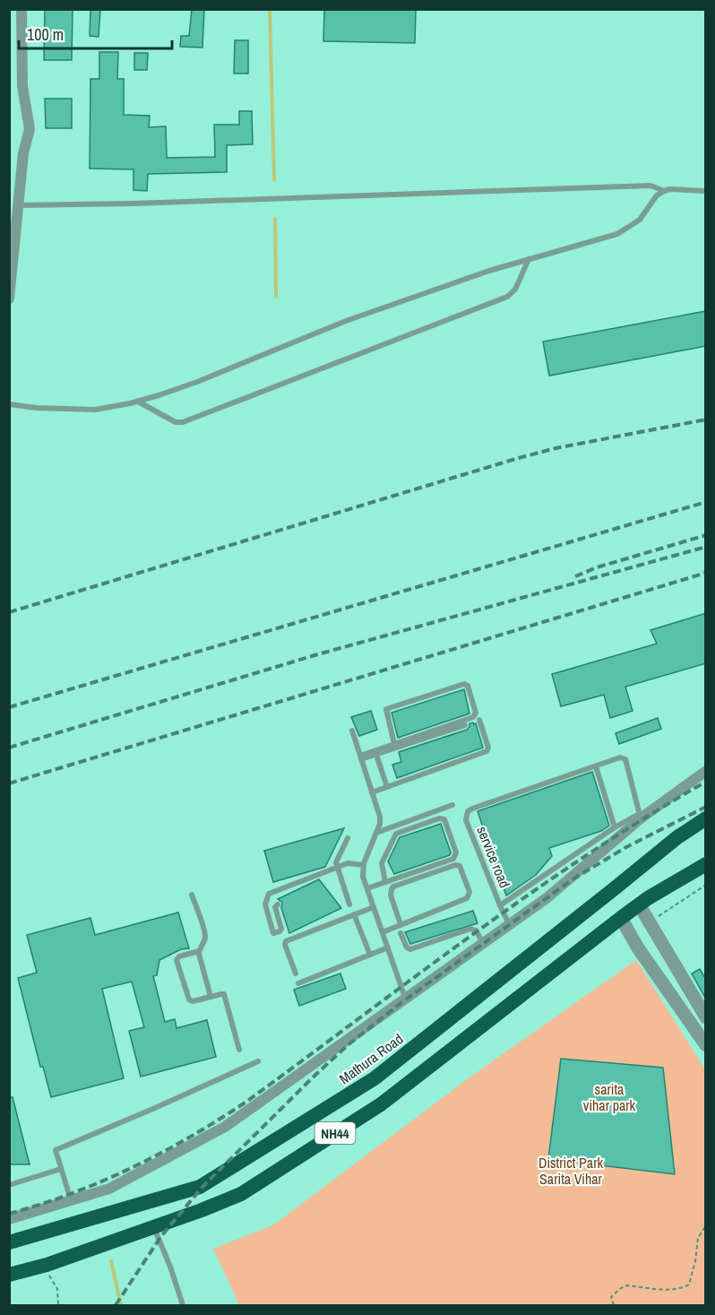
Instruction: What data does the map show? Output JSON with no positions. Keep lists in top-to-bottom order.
{
  "streets": {
    "highway": ["Mathura Road", "NH44"],
    "lane": ["service road"]
  },
  "parks": ["sarita vihar park", "District Park Sarita Vihar"],
  "scale_bar": "100 m"
}
